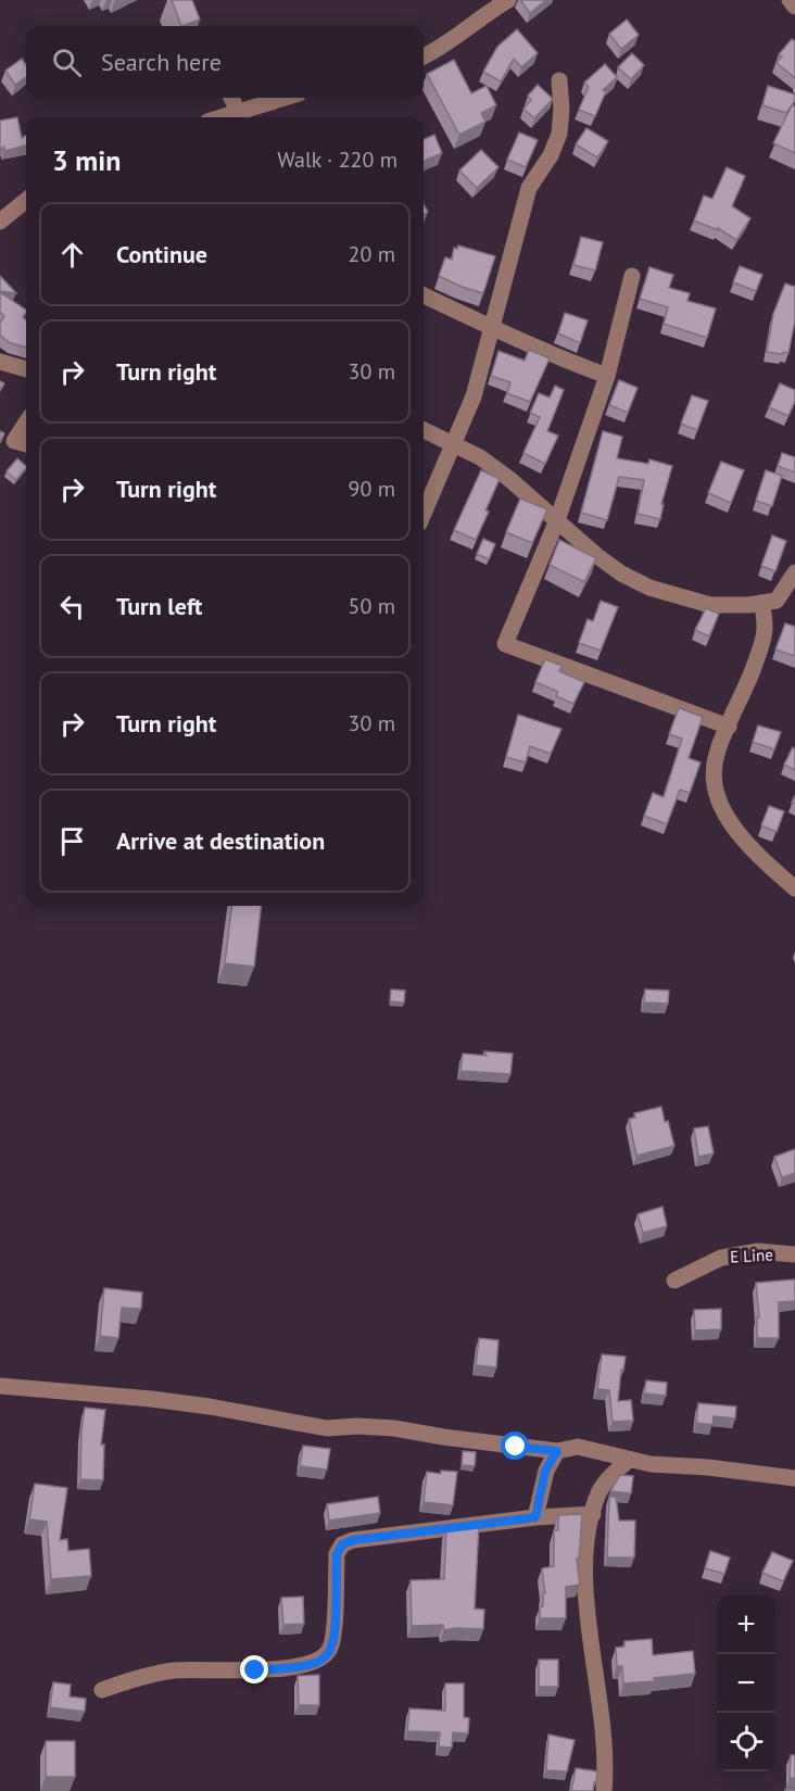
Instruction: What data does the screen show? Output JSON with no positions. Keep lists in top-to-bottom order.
{
  "streets": {
    "street": ["E Line"]
  },
  "page": {
    "search": "Search here",
    "heading": ["3 min", "Walk · 220 m"],
    "list": [
      ["Continue", "20 m"],
      ["Turn right", "30 m"],
      ["Turn right", "90 m"],
      ["Turn left", "50 m"],
      ["Turn right", "30 m"],
      "Arrive at destination"
    ],
    "map_buttons": ["+", "−"]
  }
}
